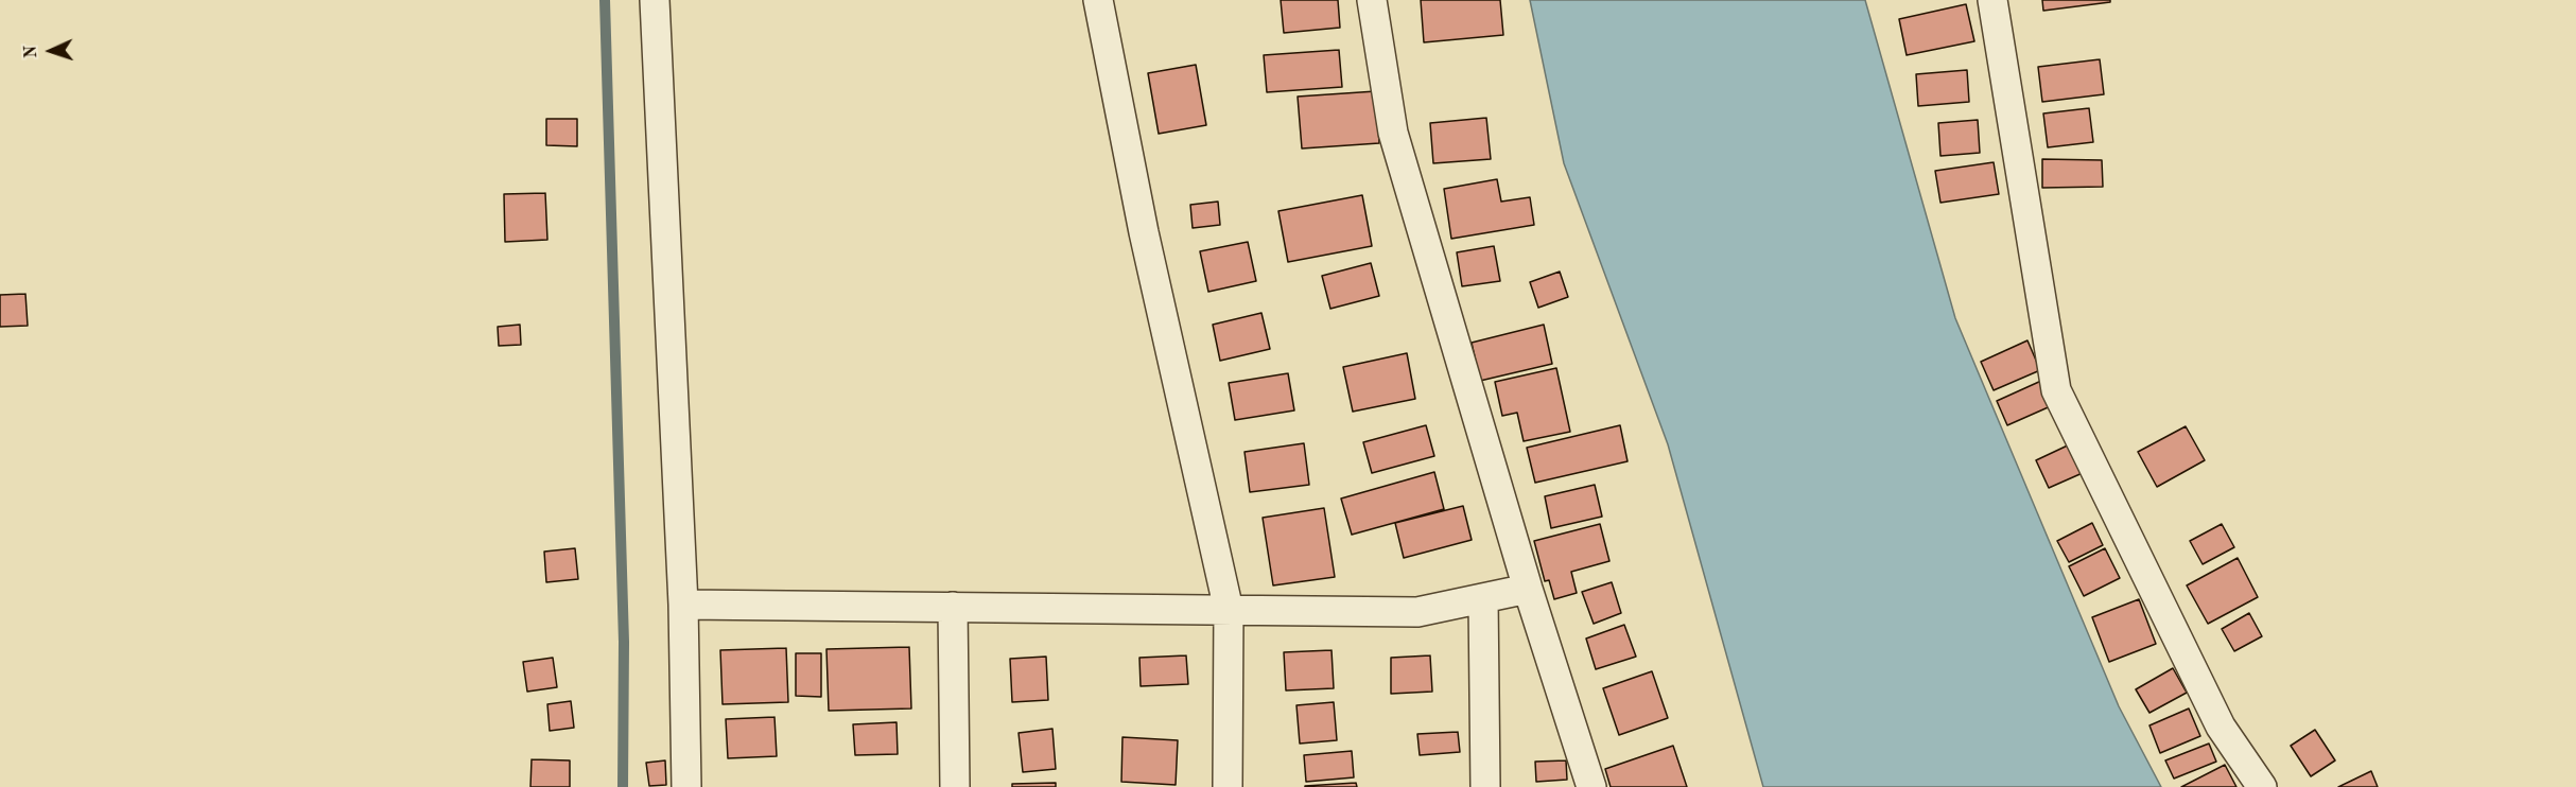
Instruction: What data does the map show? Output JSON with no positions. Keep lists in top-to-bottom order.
{
  "north": "left"
}
